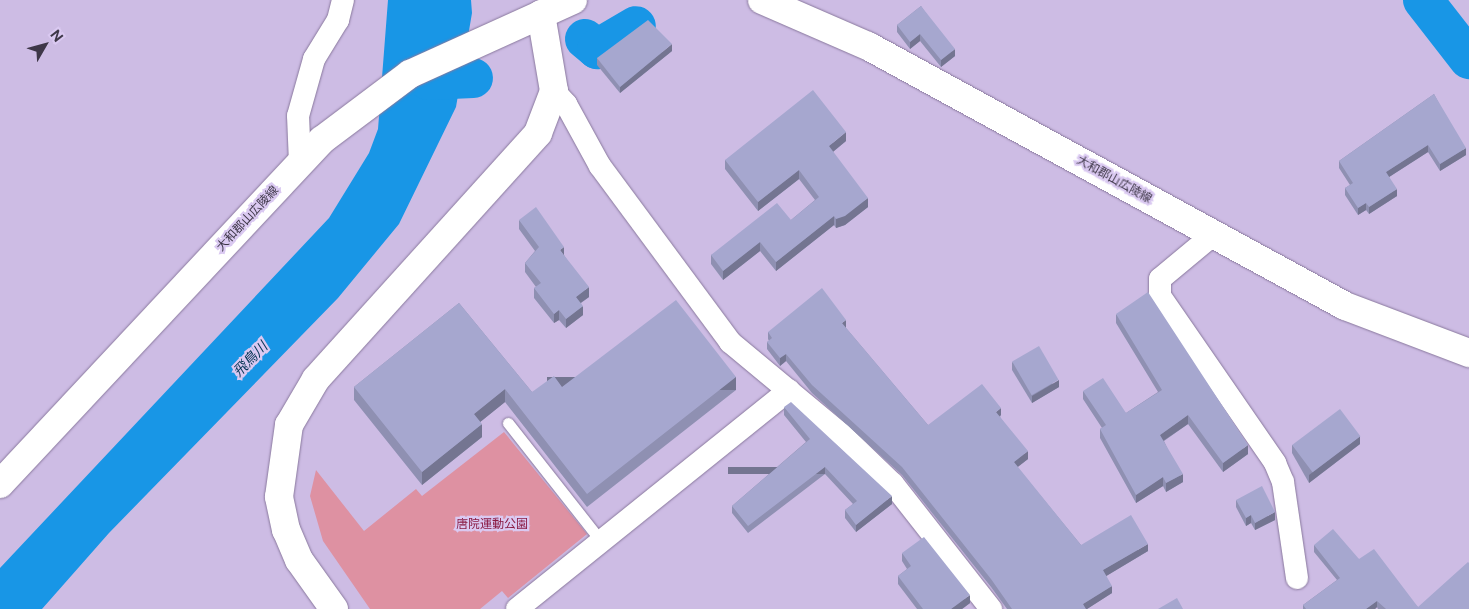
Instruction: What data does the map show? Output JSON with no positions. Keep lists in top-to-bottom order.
{
  "streets": {
    "main road": ["大和郡山広陵線"]
  },
  "water": ["飛鳥川"],
  "parks": ["唐院運動公園"],
  "north": "top right"
}
